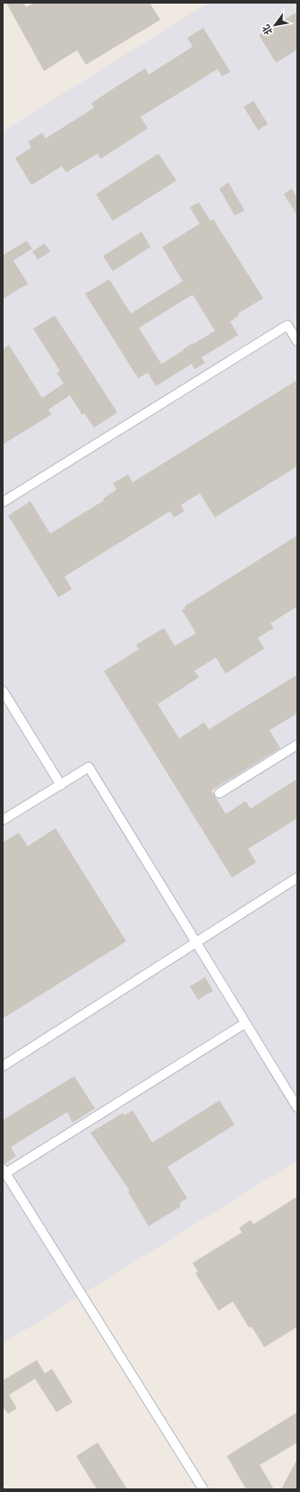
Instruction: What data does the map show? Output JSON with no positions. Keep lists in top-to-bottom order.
{
  "north": "bottom left"
}
